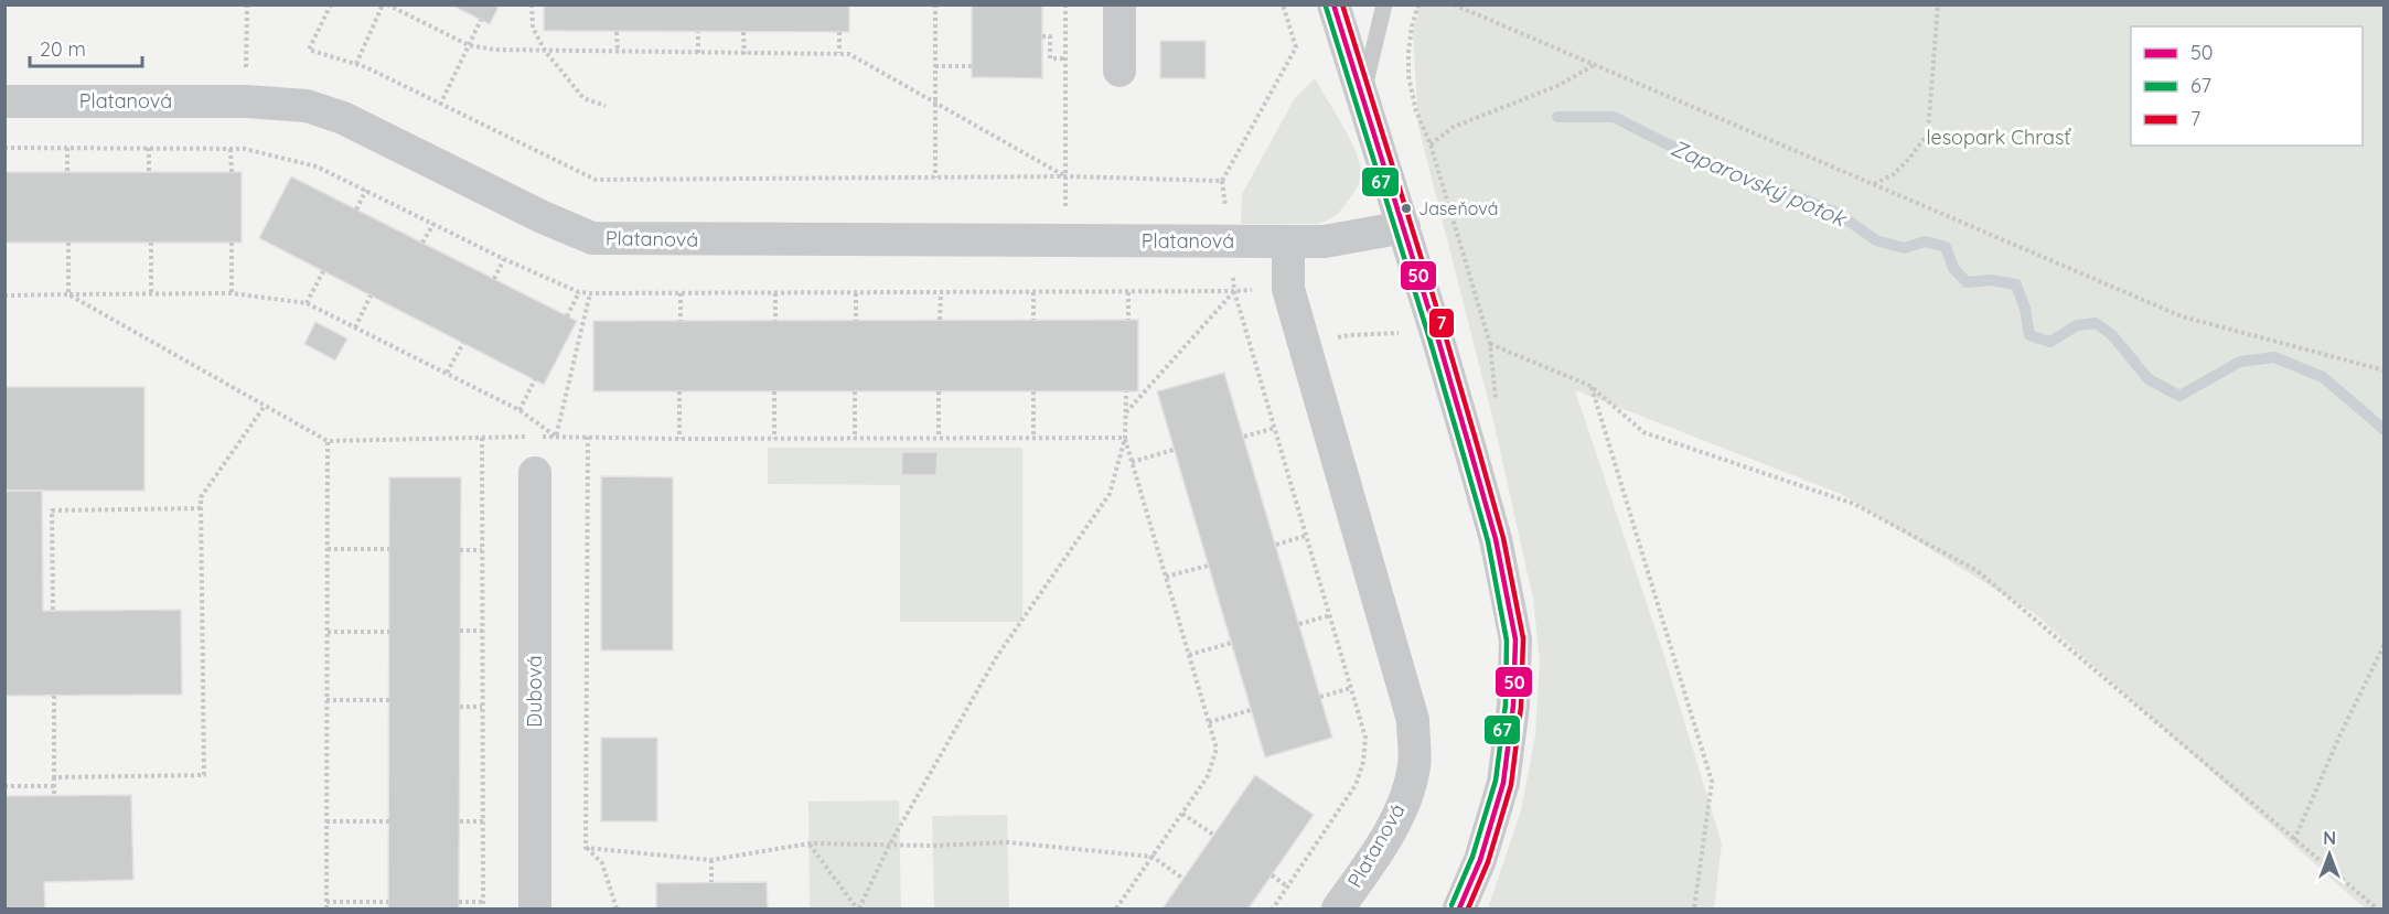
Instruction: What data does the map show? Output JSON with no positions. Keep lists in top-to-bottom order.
{
  "streets": {
    "street": ["Platanová", "Dubová"]
  },
  "water": ["Zaparovský potok"],
  "parks": ["lesopark Chrasť"],
  "places": ["Jaseňová"],
  "lines": ["transit line 50", "transit line 7", "transit line 67"],
  "legend": ["50", "67", "7"],
  "scale_bar": "20 m",
  "north": "top"
}
